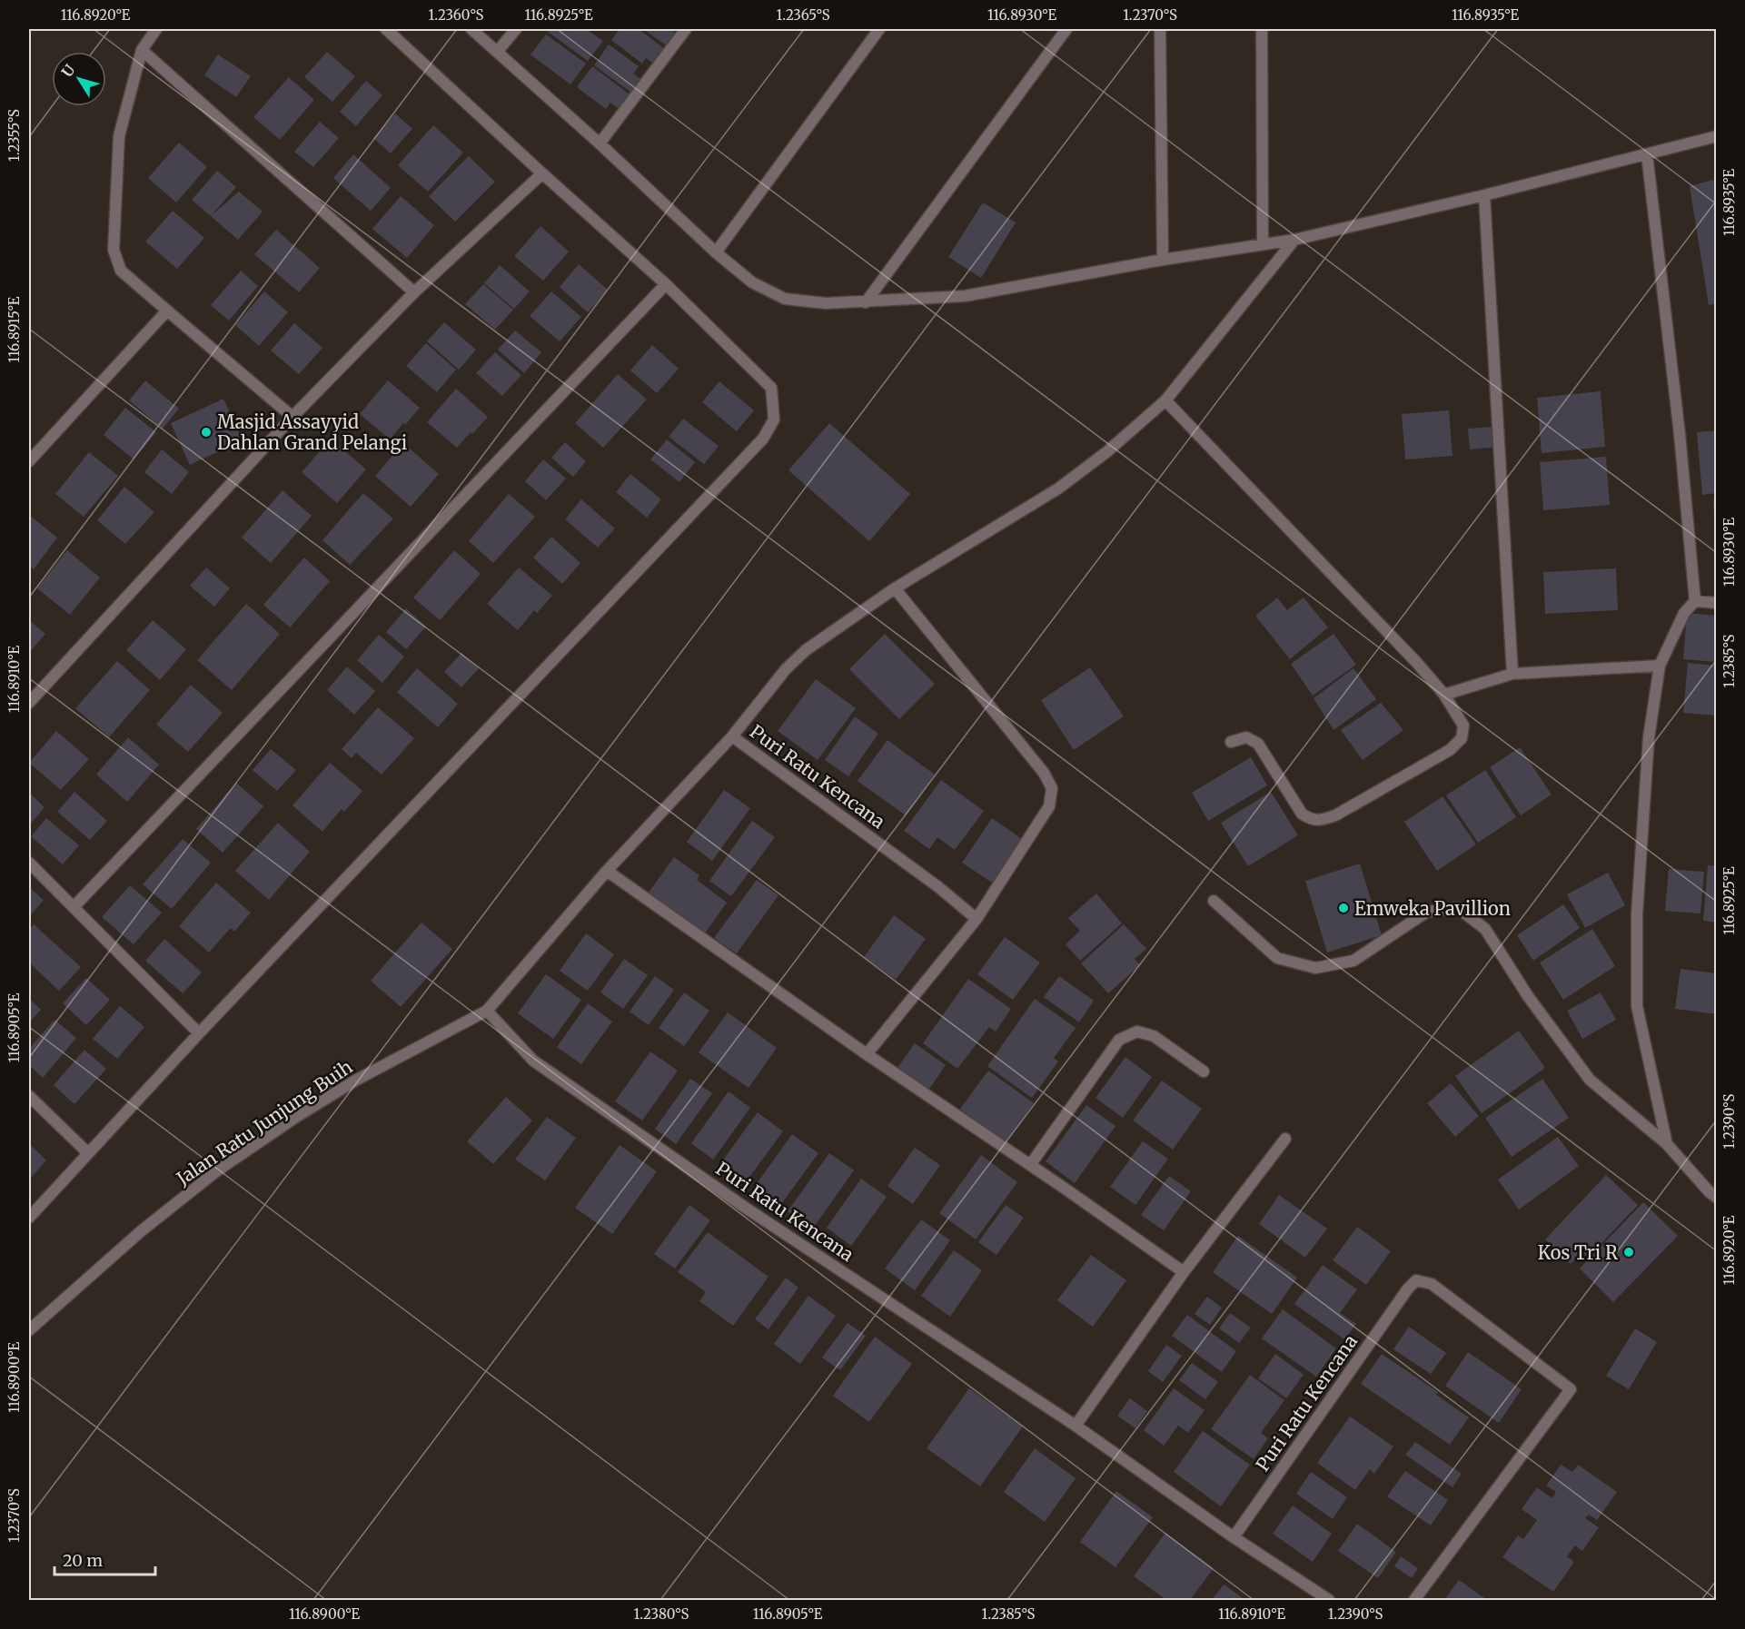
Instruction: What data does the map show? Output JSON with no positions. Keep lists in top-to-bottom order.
{
  "streets": {
    "street": ["Puri Ratu Kencana", "Jalan Ratu Junjung Buih"]
  },
  "crossings": [
    ["Puri Ratu Kencana", "Jalan Ratu Junjung Buih"]
  ],
  "places": ["Masjid Assayyid Dahlan Grand Pelangi", "Emweka Pavillion", "Kos Tri R"],
  "scale_bar": "20 m",
  "north": "top left",
  "coordinates": [
    "116.8920°E",
    "1.2360°S",
    "116.8925°E",
    "1.2365°S",
    "116.8930°E",
    "1.2370°S",
    "116.8935°E",
    "1.2355°S",
    "116.8915°E",
    "1.2385°S",
    "116.8910°E",
    "116.8905°E",
    "1.2390°S",
    "116.8900°E",
    "1.2380°S"
  ]
}
